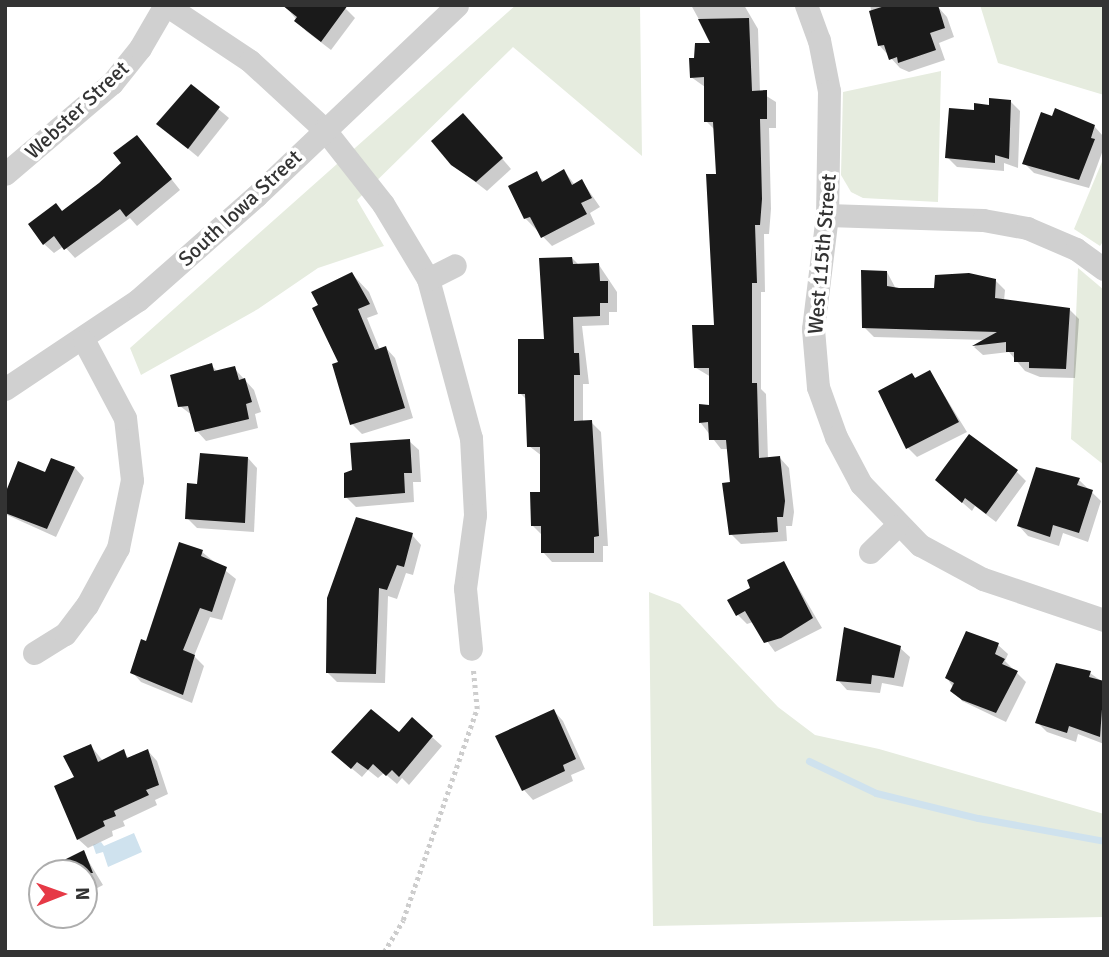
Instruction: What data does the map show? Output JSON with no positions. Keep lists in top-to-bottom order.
{
  "streets": {
    "street": ["Webster Street", "South Iowa Street", "West 115th Street"]
  },
  "north": "right"
}
